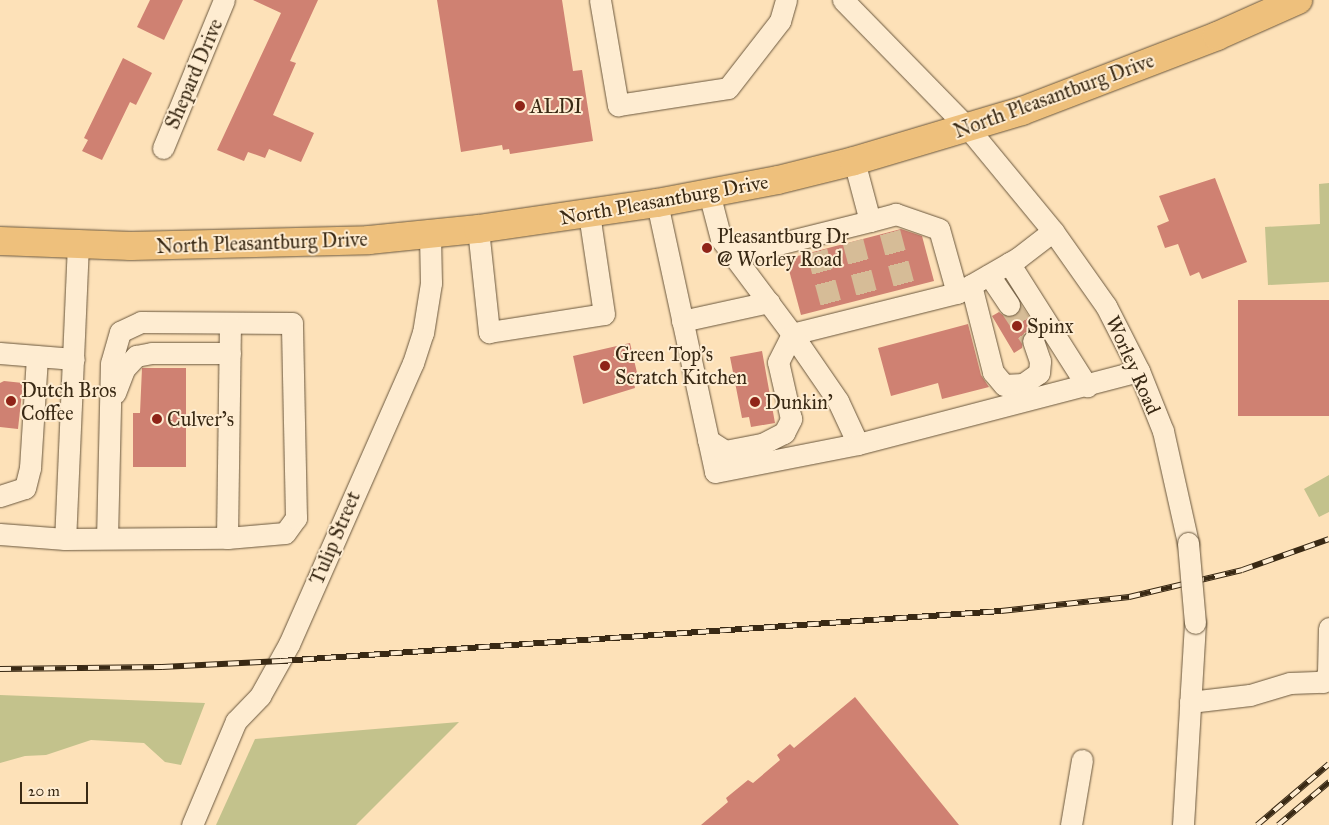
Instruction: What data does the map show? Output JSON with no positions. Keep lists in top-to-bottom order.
{
  "streets": {
    "main road": ["North Pleasantburg Drive"],
    "street": ["Shepard Drive", "Worley Road", "Tulip Street"]
  },
  "crossings": [
    ["North Pleasantburg Drive", "Worley Road"],
    ["North Pleasantburg Drive", "Tulip Street"]
  ],
  "places": [
    "ALDI",
    "Pleasantburg Dr @ Worley Road",
    "Spinx",
    "Green Top's Scratch Kitchen",
    "Dutch Bros Coffee",
    "Dunkin'",
    "Culver's"
  ],
  "scale_bar": "20 m"
}
